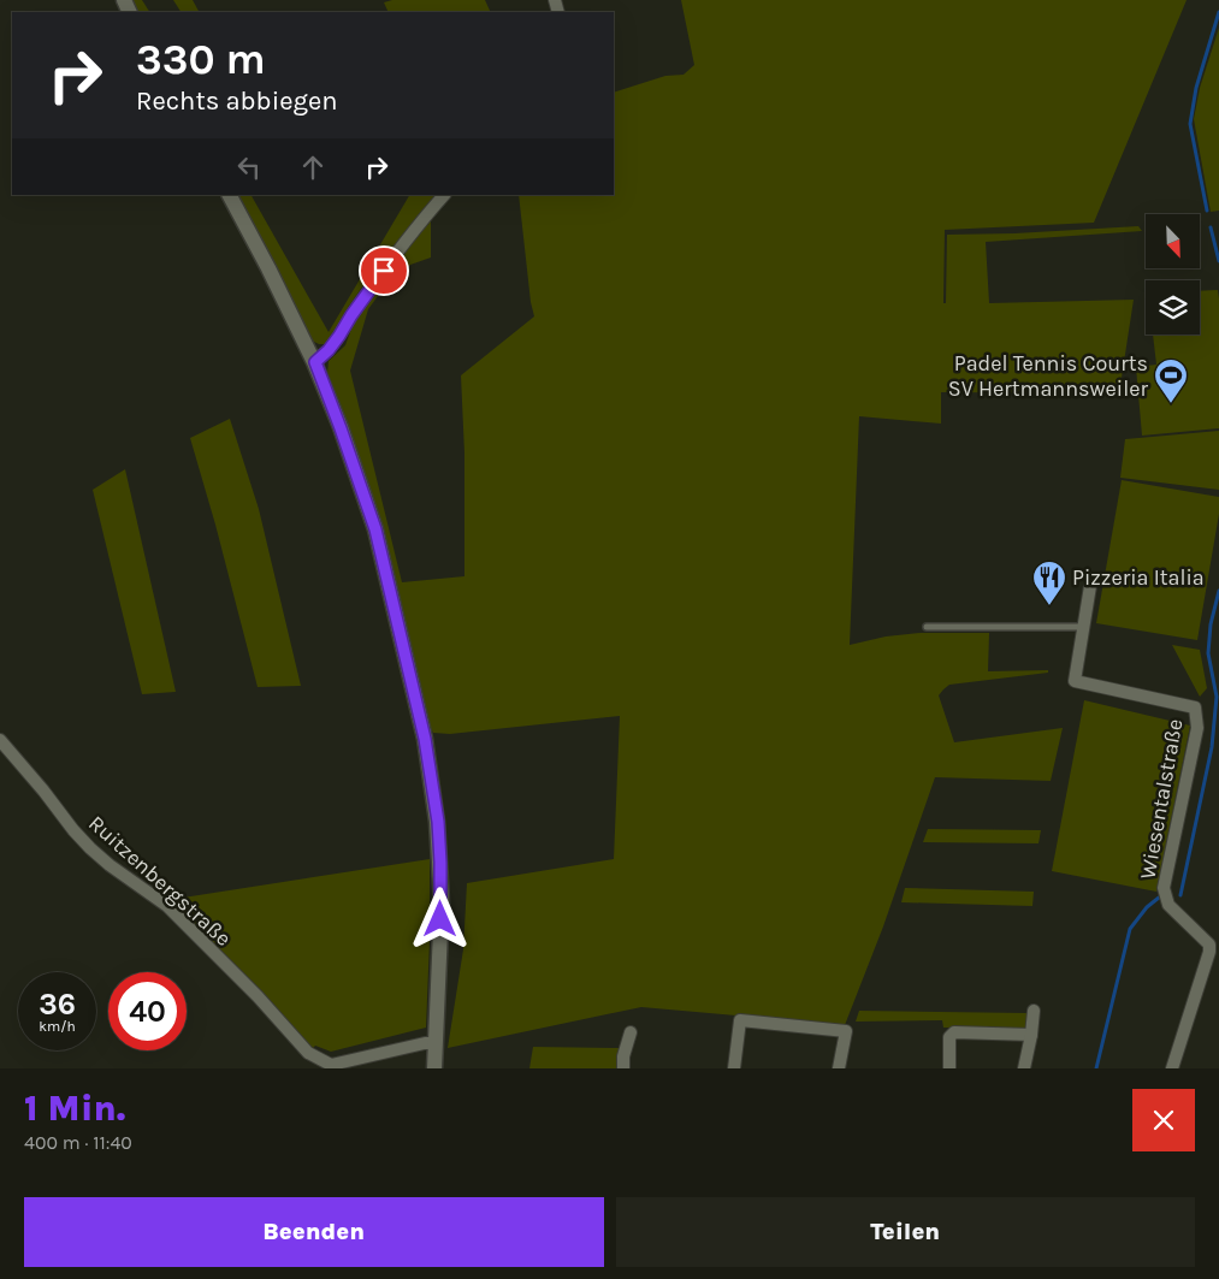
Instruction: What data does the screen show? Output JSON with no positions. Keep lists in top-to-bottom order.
{
  "streets": {
    "street": ["Wiesentalstraße", "Ruitzenbergstraße"]
  },
  "places": {
    "sports": ["Padel Tennis Courts SV Hertmannsweiler"],
    "restaurant": ["Pizzeria Italia"]
  },
  "north": "bottom right",
  "page": {
    "turn": ["330 m", "Rechts abbiegen"],
    "speed": "36 km/h",
    "limit": "40",
    "heading": ["1 Min.", "400 m · 11:40"],
    "buttons": ["Beenden", "Teilen"]
  }
}
